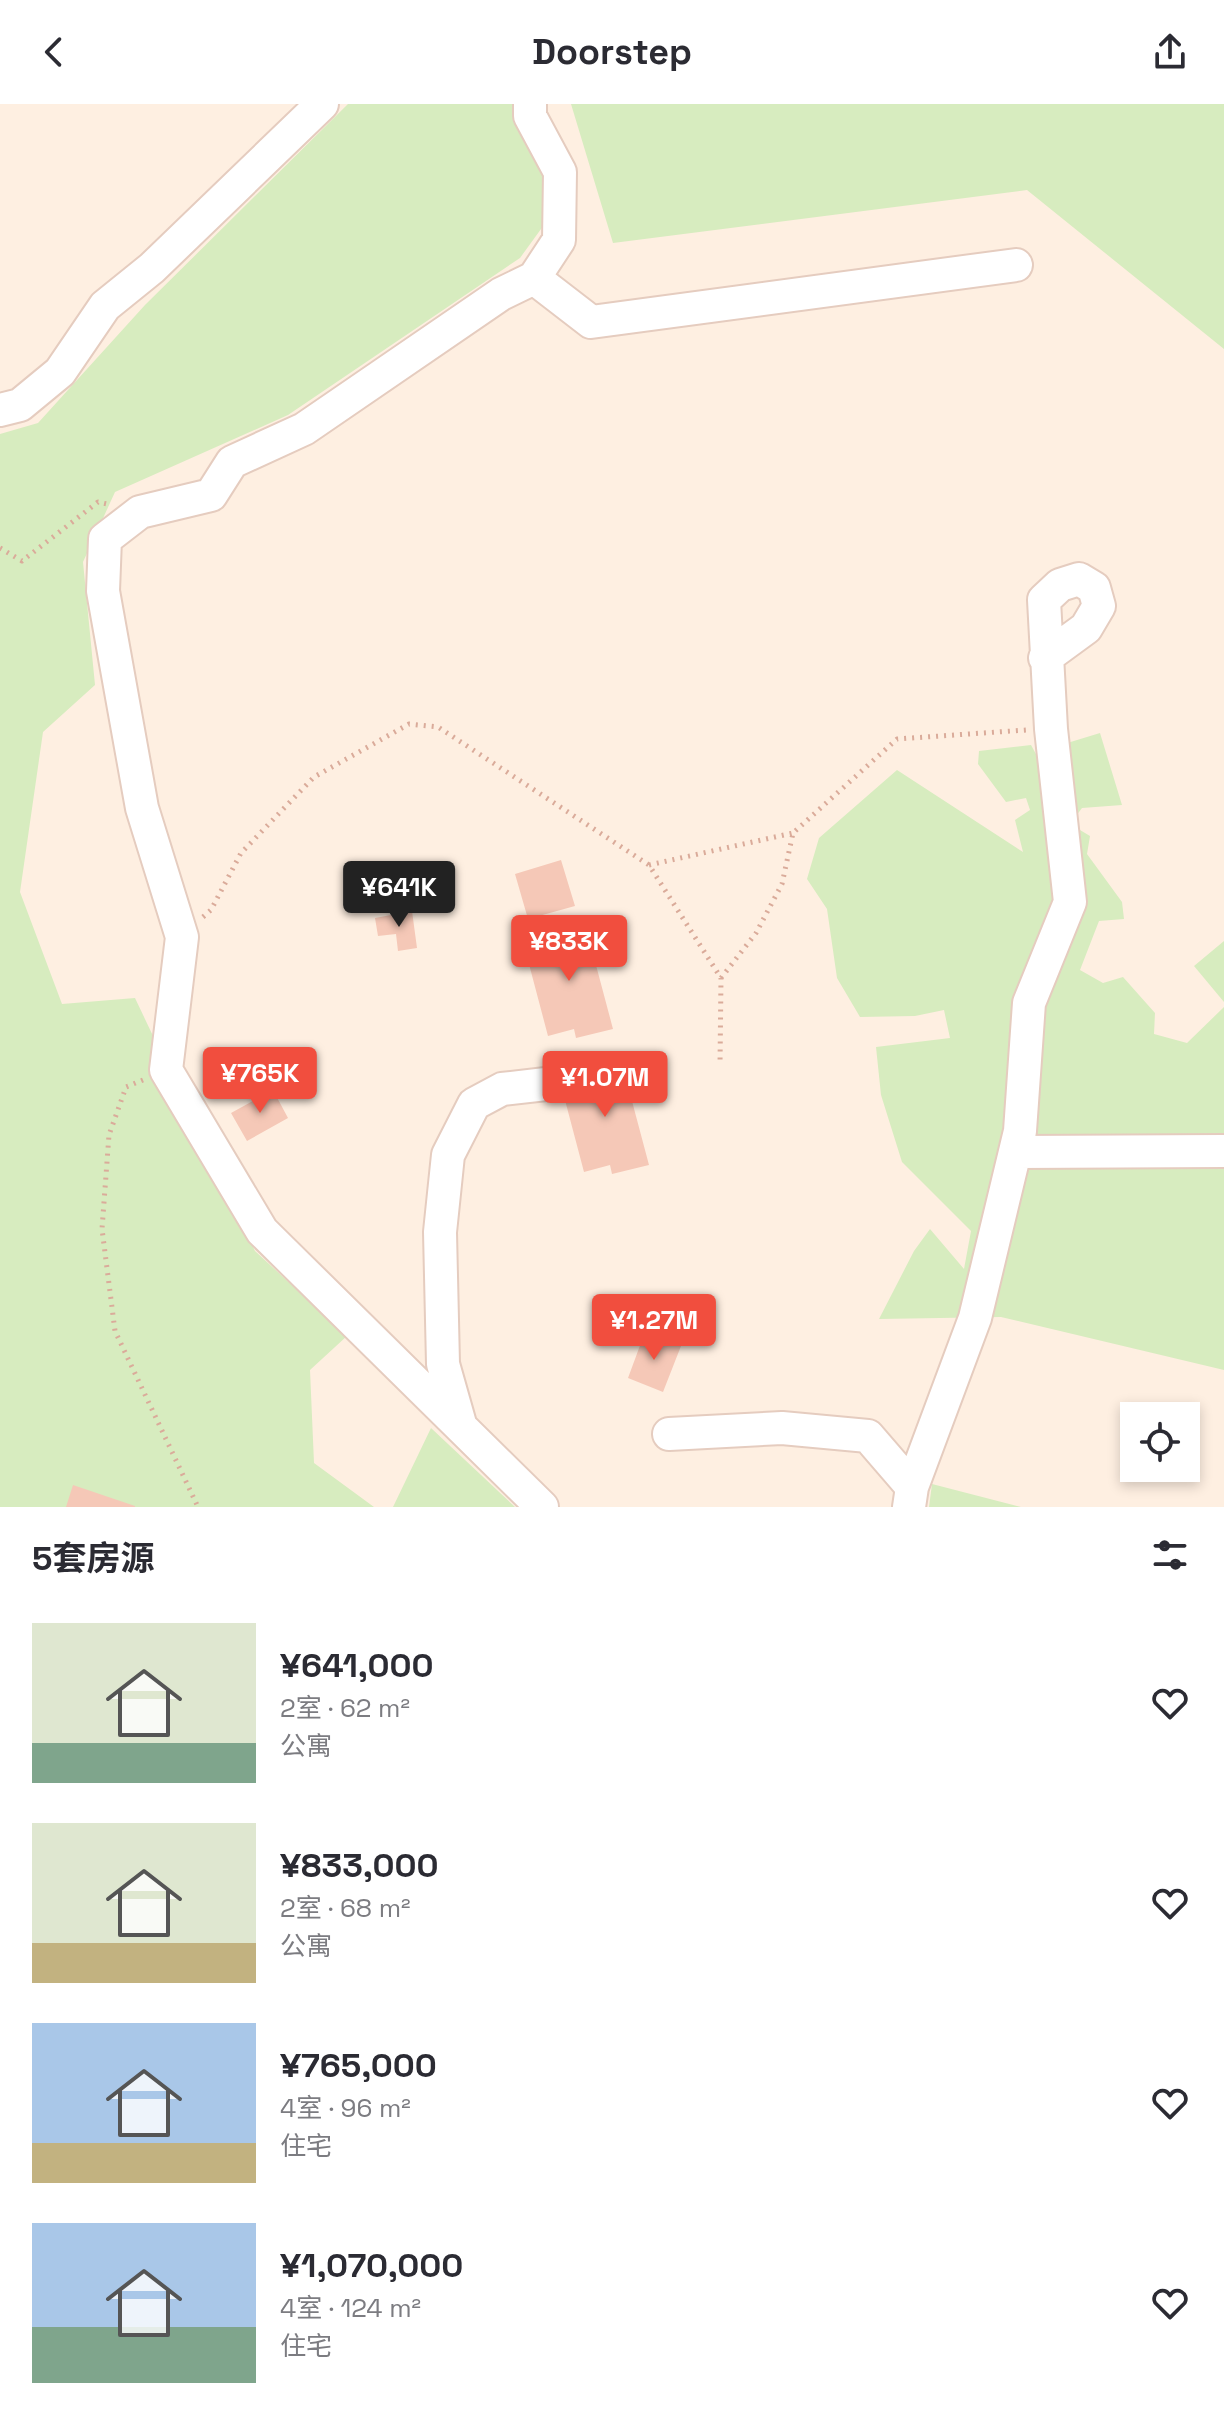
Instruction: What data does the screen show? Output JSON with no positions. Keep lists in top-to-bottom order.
{
  "page": {
    "header": "Doorstep",
    "price": [
      "¥641K",
      "¥833K",
      "¥765K",
      "¥1.07M",
      "¥1.27M"
    ],
    "heading": "5套房源",
    "list": [
      {
        "name": "¥641,000",
        "note": "2室 · 62 m² · 公寓"
      },
      {
        "name": "¥833,000",
        "note": "2室 · 68 m² · 公寓"
      },
      {
        "name": "¥765,000",
        "note": "4室 · 96 m² · 住宅"
      },
      {
        "name": "¥1,070,000",
        "note": "4室 · 124 m² · 住宅"
      }
    ]
  }
}
